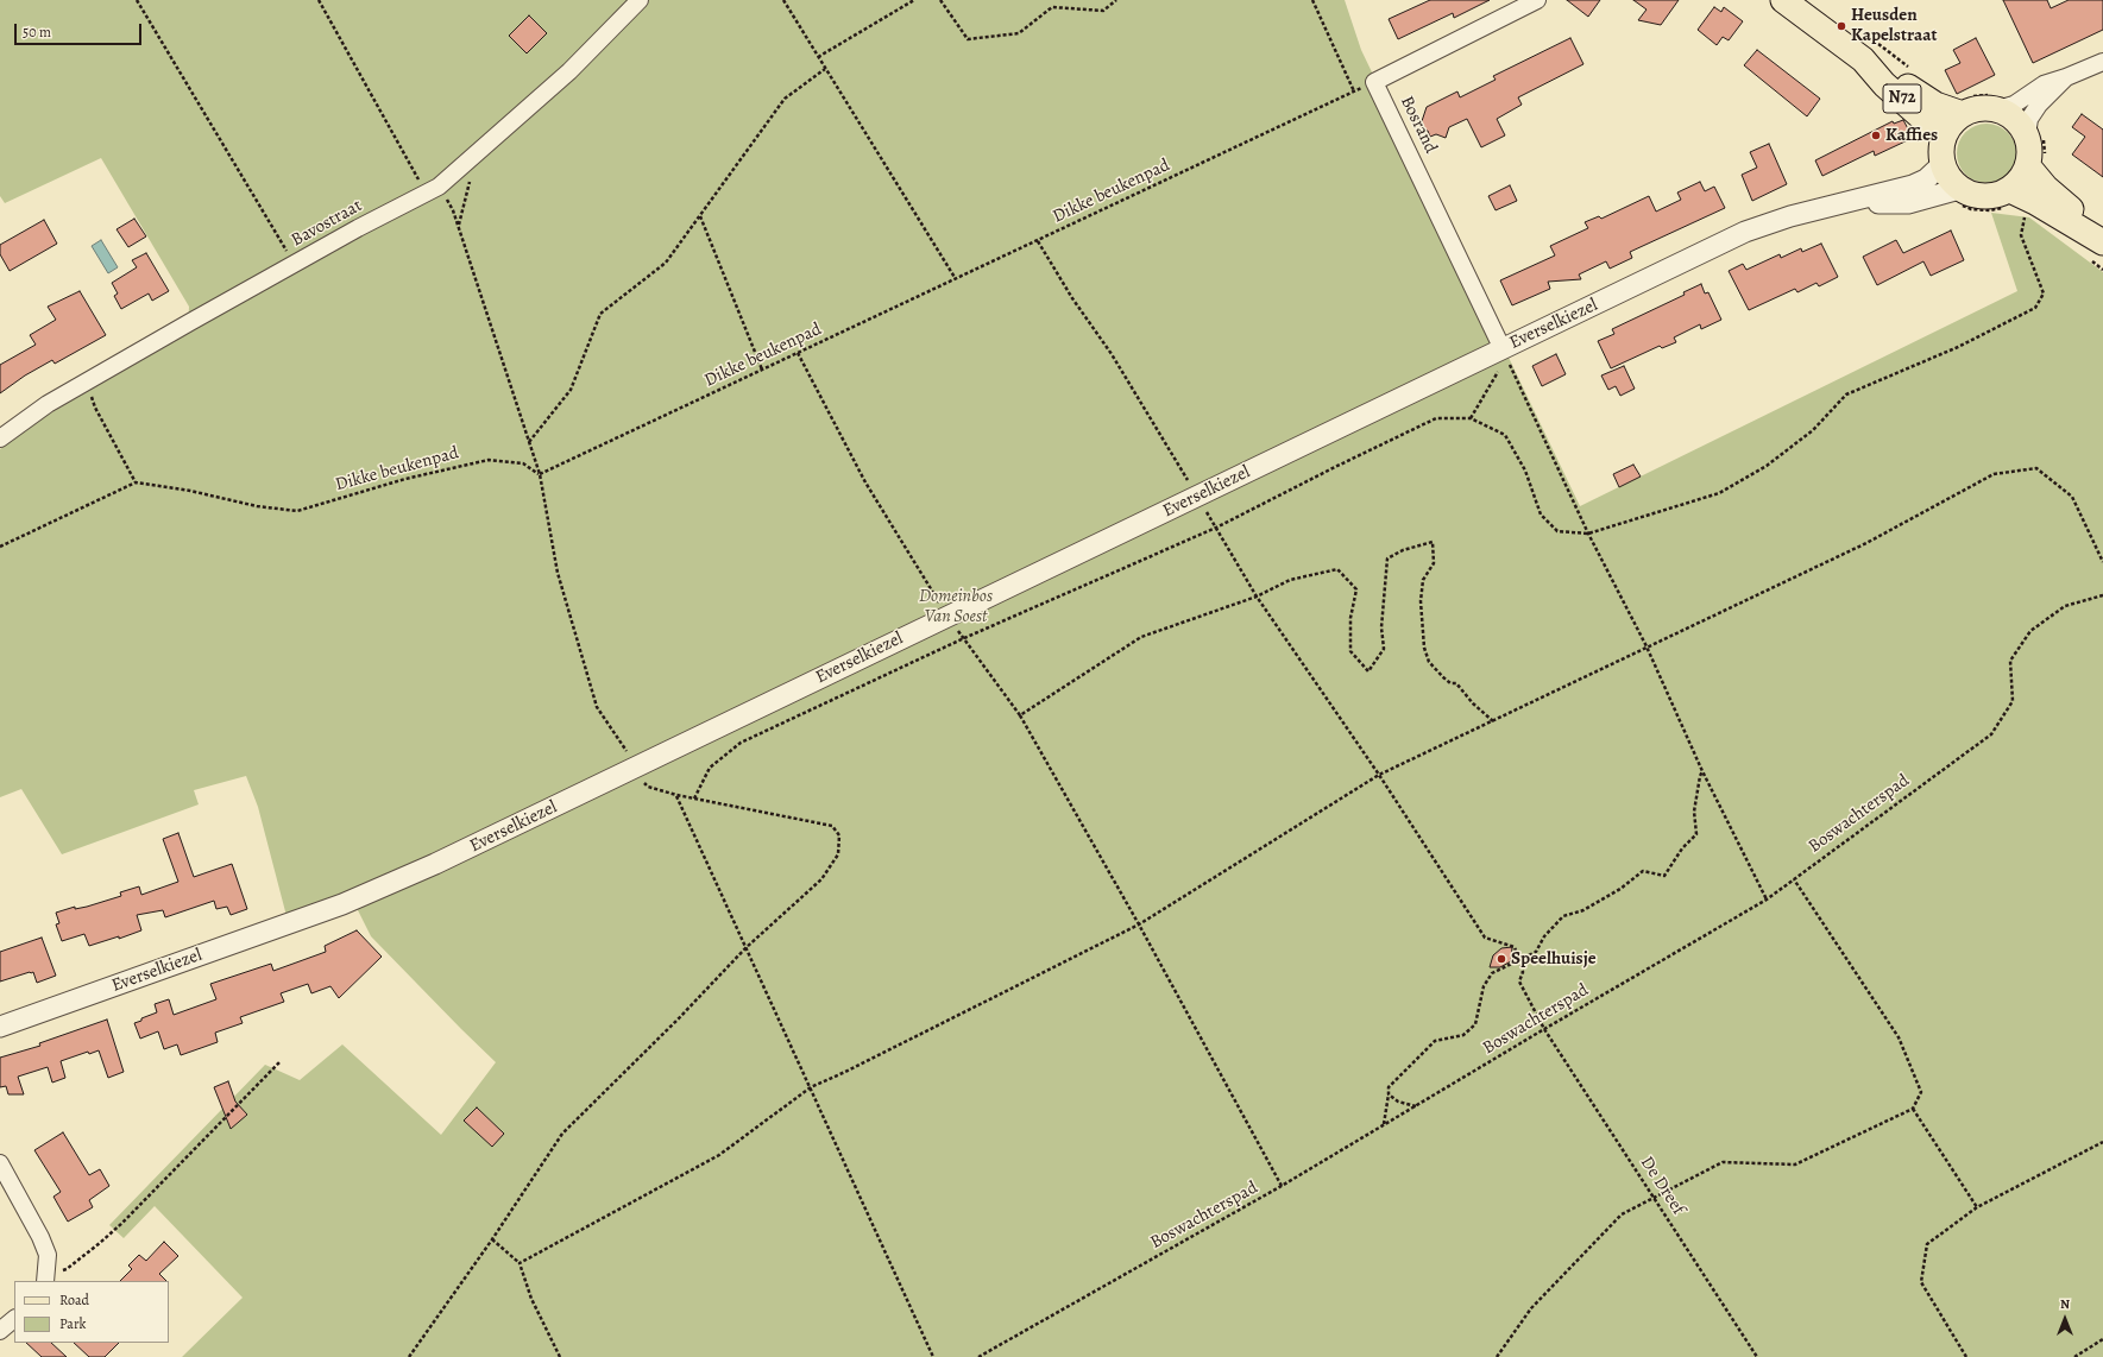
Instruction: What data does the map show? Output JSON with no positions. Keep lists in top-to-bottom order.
{
  "streets": {
    "main road": ["N72"],
    "street": ["Bosrand", "Bavostraat", "Everselkiezel"],
    "path": ["Dikke beukenpad", "Boswachterspad", "De Dreef"]
  },
  "crossings": [
    ["N72", "Everselkiezel"],
    ["Bosrand", "Dikke beukenpad"],
    ["Bosrand", "Everselkiezel"],
    ["Boswachterspad", "De Dreef"]
  ],
  "parks": ["Domeinbos Van Soest"],
  "places": ["Heusden Kapelstraat", "Kaffies", "Speelhuisje"],
  "legend": ["Road", "Park"],
  "scale_bar": "50 m",
  "north": "top"
}
